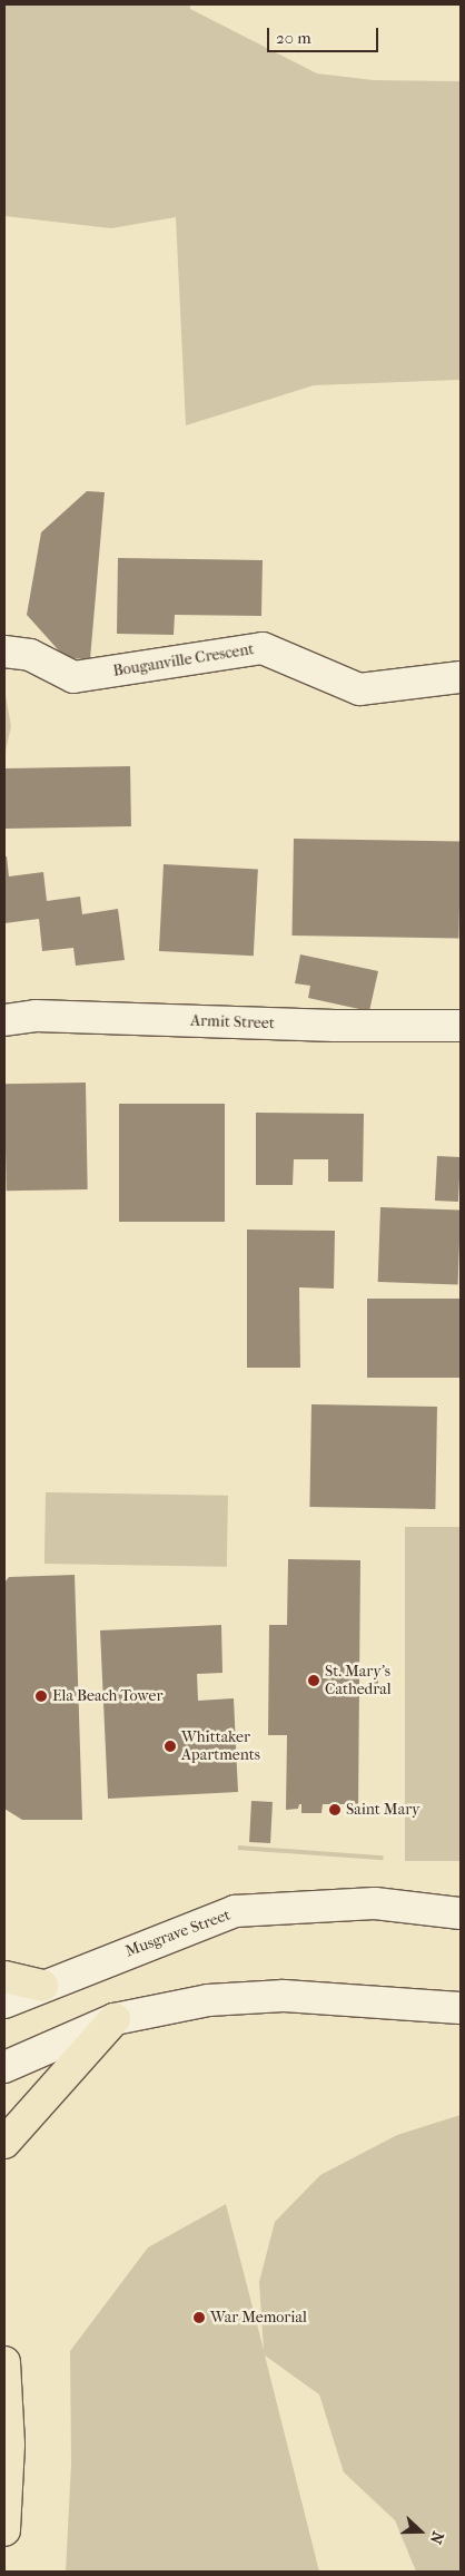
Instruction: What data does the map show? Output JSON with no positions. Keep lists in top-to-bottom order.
{
  "streets": {
    "street": ["Bouganville Crescent", "Armit Street", "Musgrave Street"]
  },
  "places": [
    "St. Mary’s Cathedral",
    "Ela Beach Tower",
    "Whittaker Apartments",
    "Saint Mary",
    "War Memorial"
  ],
  "scale_bar": "20 m",
  "north": "right"
}
